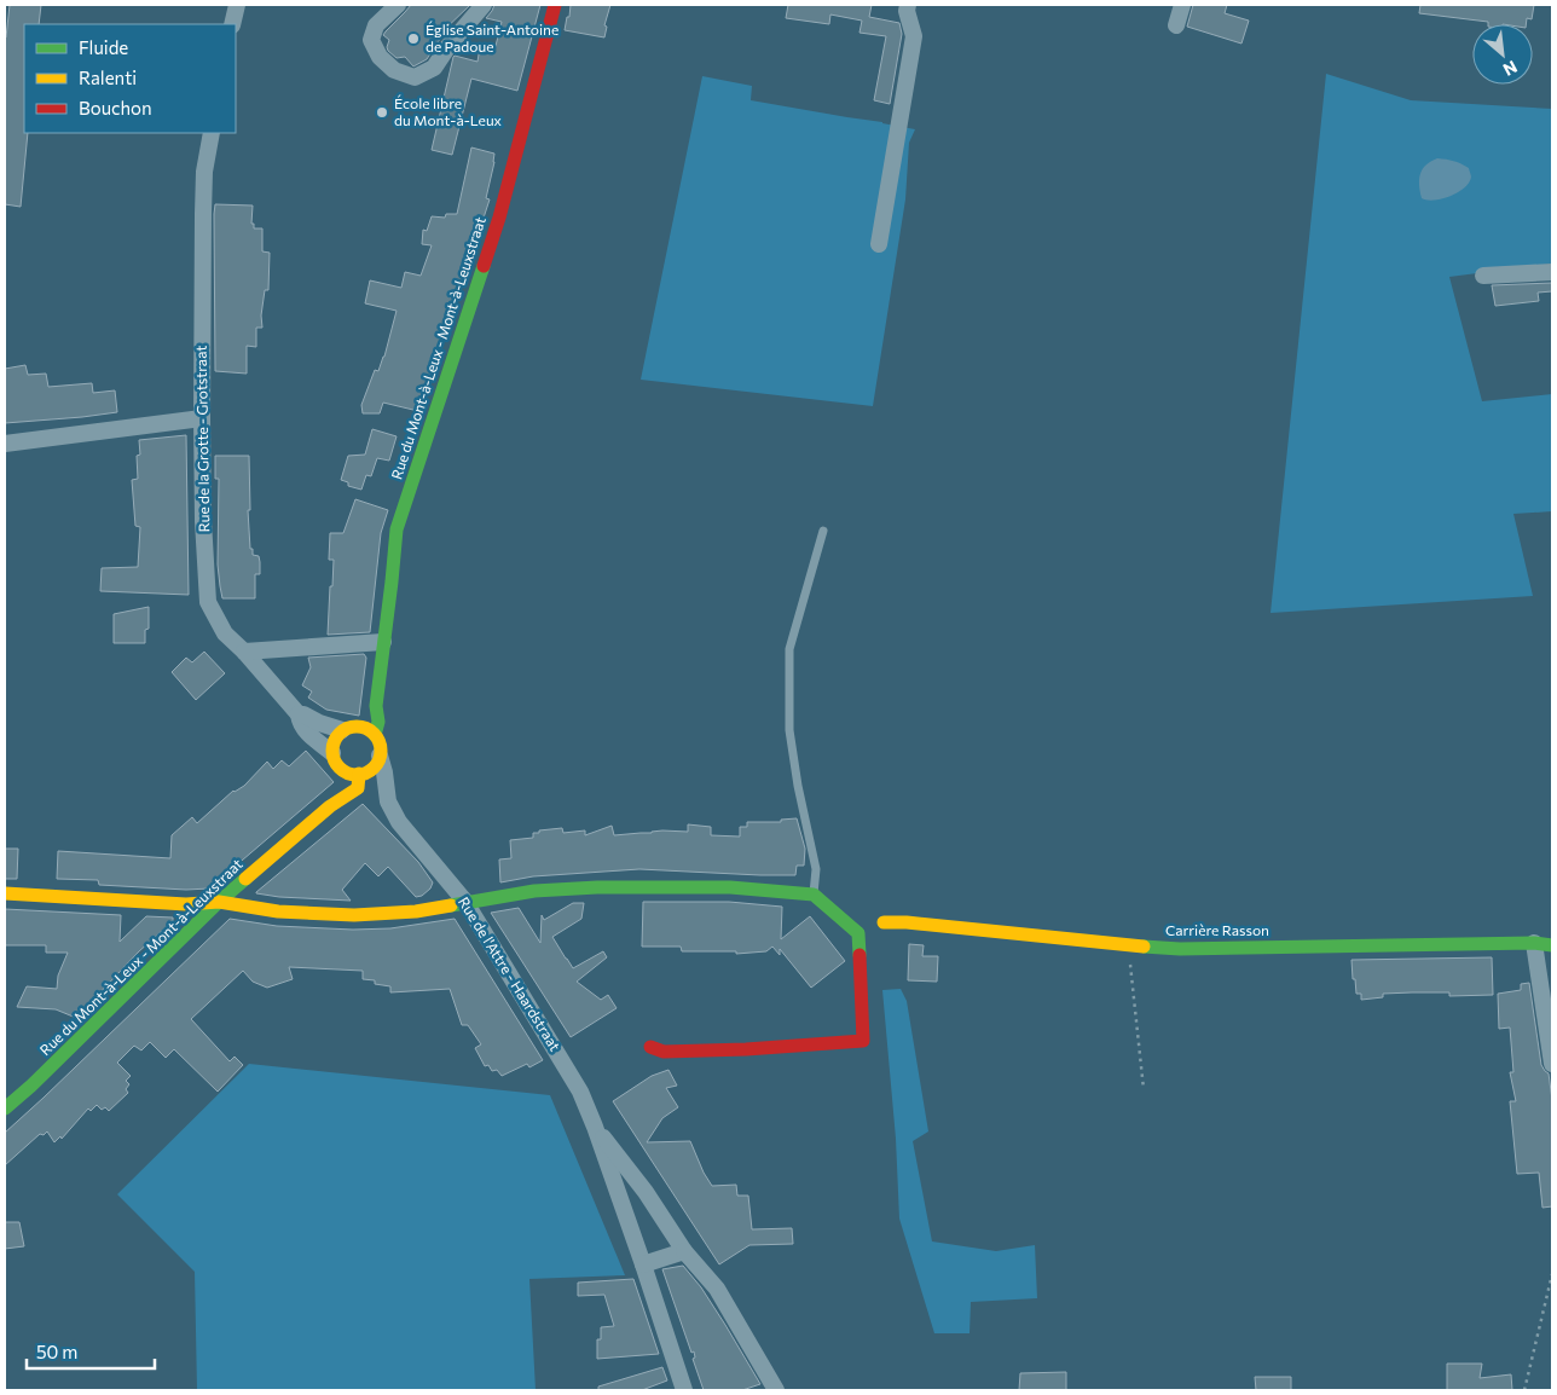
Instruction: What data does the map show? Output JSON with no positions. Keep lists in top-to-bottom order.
{
  "streets": {
    "street": [
      "Rue du Mont-à-Leux - Mont-à-Leuxstraat",
      "Rue de la Grotte - Grotstraat",
      "Carrière Rasson",
      "Rue de l'Attre - Haardstraat"
    ]
  },
  "crossings": [
    ["Rue du Mont-à-Leux - Mont-à-Leuxstraat", "Rue de la Grotte - Grotstraat"],
    ["Rue du Mont-à-Leux - Mont-à-Leuxstraat", "Rue de l'Attre - Haardstraat"],
    ["Rue de la Grotte - Grotstraat", "Rue de l'Attre - Haardstraat"]
  ],
  "places": ["Église Saint-Antoine de Padoue", "École libre du Mont-à-Leux"],
  "legend": ["Fluide", "Ralenti", "Bouchon"],
  "scale_bar": "50 m",
  "north": "bottom right"
}
